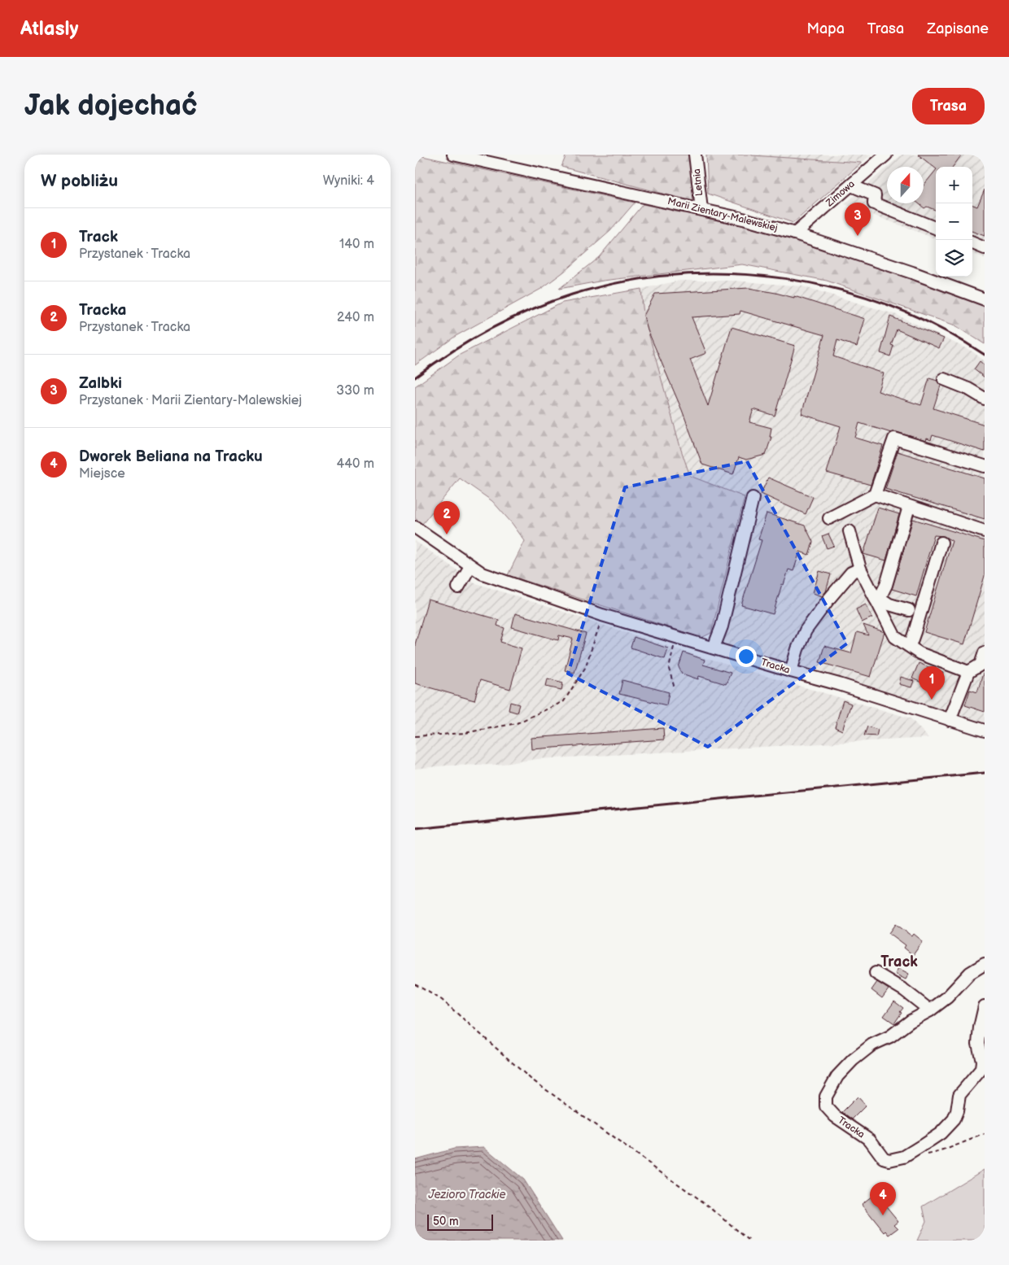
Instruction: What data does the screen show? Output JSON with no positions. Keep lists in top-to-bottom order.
{
  "streets": {
    "street": [
      "Letnia",
      "Zimowa",
      "Marii Zientary-Malewskiej",
      "Tracka"
    ]
  },
  "crossings": [
    ["Letnia", "Marii Zientary-Malewskiej"],
    ["Zimowa", "Marii Zientary-Malewskiej"]
  ],
  "districts": ["Track"],
  "water": ["Jezioro Trackie"],
  "scale_bar": "50 m",
  "north": "top",
  "page": {
    "header": "Atlasly",
    "nav": ["Mapa", "Trasa", "Zapisane"],
    "buttons": "Trasa",
    "title": "Jak dojechać",
    "heading": ["W pobliżu", "Wyniki: 4"],
    "map_buttons": ["+", "−"],
    "pins": [
      "3",
      "2",
      "1",
      "4"
    ],
    "list": [
      {
        "mark": "1",
        "name": "Track",
        "note": "Przystanek · Tracka",
        "value": "140 m"
      },
      {
        "mark": "2",
        "name": "Tracka",
        "note": "Przystanek · Tracka",
        "value": "240 m"
      },
      {
        "mark": "3",
        "name": "Zalbki",
        "note": "Przystanek · Marii Zientary-Malewskiej",
        "value": "330 m"
      },
      {
        "mark": "4",
        "name": "Dworek Beliana na Tracku",
        "note": "Miejsce",
        "value": "440 m"
      }
    ],
    "scale": "50 m"
  }
}
